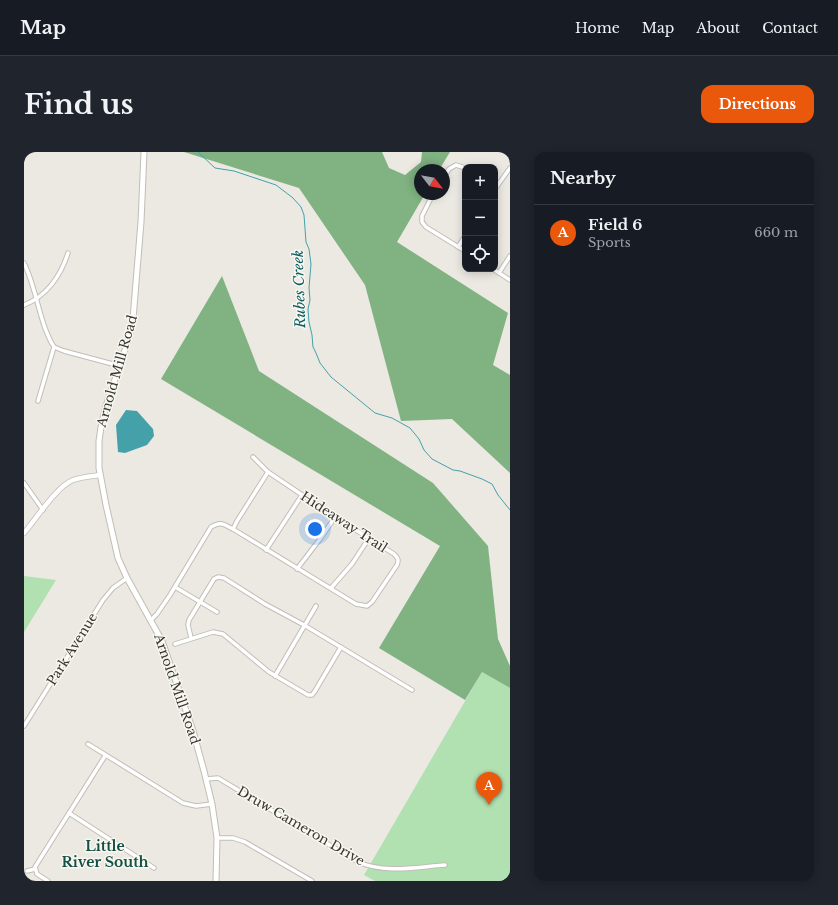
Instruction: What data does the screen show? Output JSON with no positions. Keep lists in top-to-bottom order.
{
  "streets": {
    "main road": ["Arnold Mill Road"],
    "street": ["Hideaway Trail", "Park Avenue", "Druw Cameron Drive"]
  },
  "crossings": [
    ["Arnold Mill Road", "Hideaway Trail"],
    ["Arnold Mill Road", "Park Avenue"],
    ["Arnold Mill Road", "Druw Cameron Drive"]
  ],
  "districts": ["Little River South"],
  "water": ["Rubes Creek"],
  "north": "bottom right",
  "page": {
    "header": "Map",
    "nav": [
      "Home",
      "Map",
      "About",
      "Contact"
    ],
    "buttons": "Directions",
    "title": "Find us",
    "heading": "Nearby",
    "map_buttons": ["+", "−"],
    "list": [
      {
        "mark": "A",
        "name": "Field 6",
        "note": "Sports",
        "value": "660 m"
      }
    ],
    "pins": "A"
  }
}
